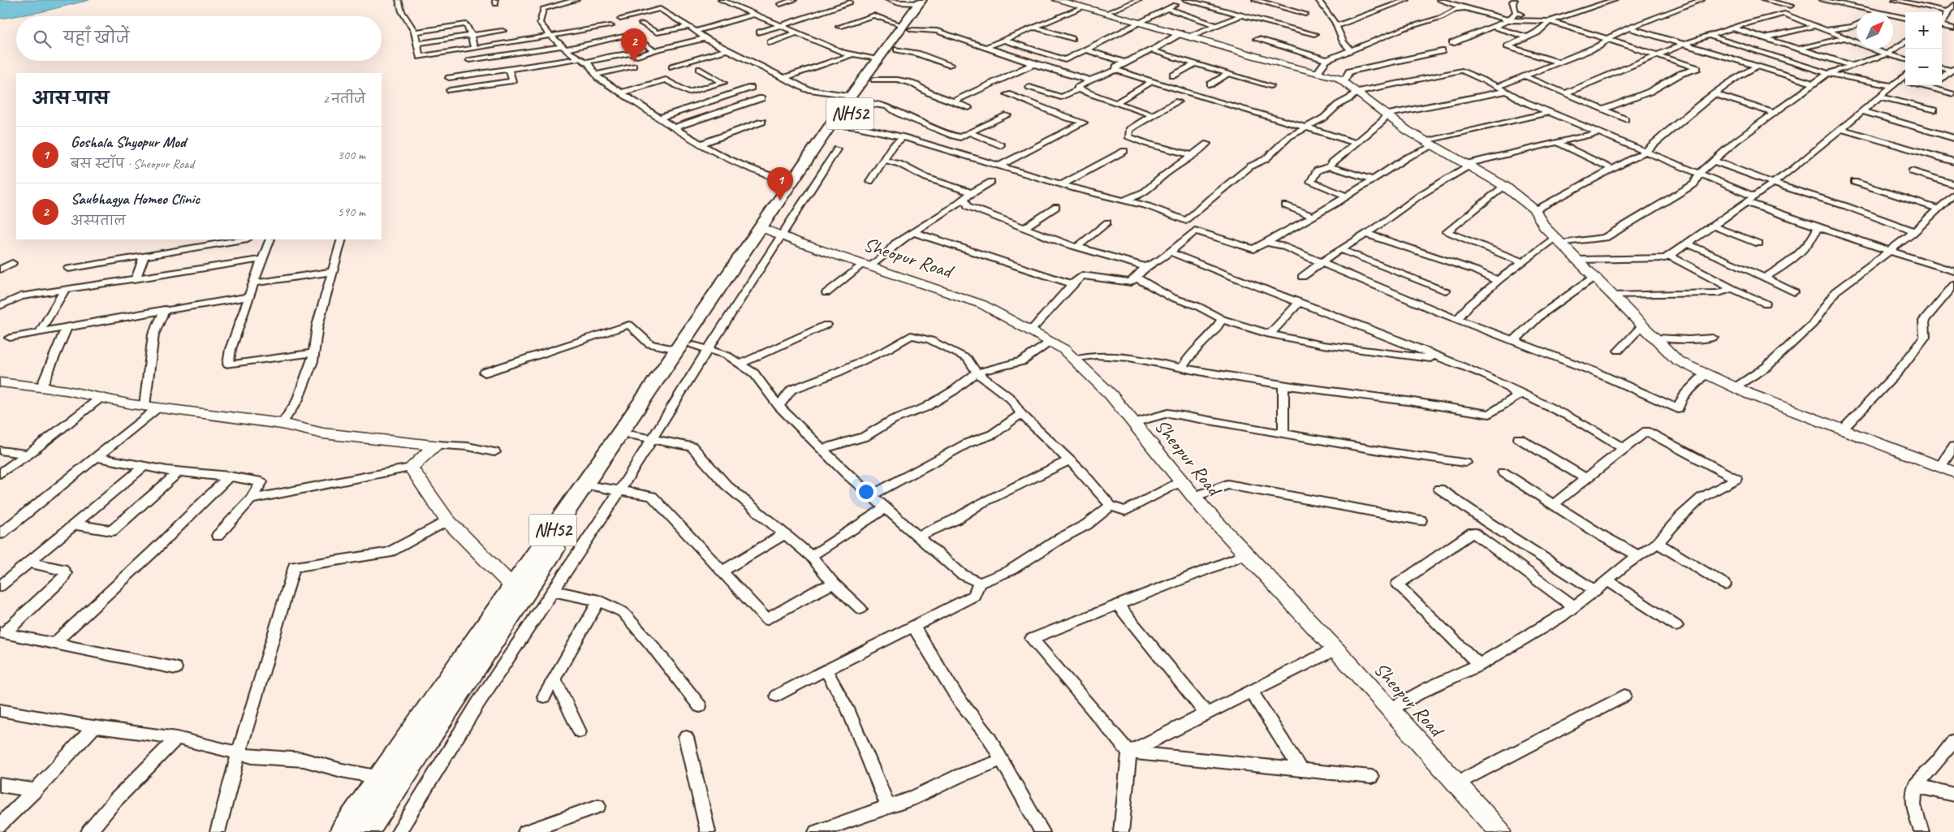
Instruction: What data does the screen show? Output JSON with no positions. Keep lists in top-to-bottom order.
{
  "streets": {
    "highway": ["NH52"],
    "street": ["Sheopur Road"]
  },
  "crossings": [
    ["NH52", "Sheopur Road"]
  ],
  "north": "top right",
  "page": {
    "map_buttons": ["+", "−"],
    "search": "यहाँ खोजें",
    "pins": ["2", "1"],
    "heading": ["आस-पास", "2 नतीजे"],
    "list": [
      {
        "mark": "1",
        "name": "Goshala Shyopur Mod",
        "note": "बस स्टॉप · Sheopur Road",
        "value": "300 m"
      },
      {
        "mark": "2",
        "name": "Saubhagya Homeo Clinic",
        "note": "अस्पताल",
        "value": "590 m"
      }
    ]
  }
}
